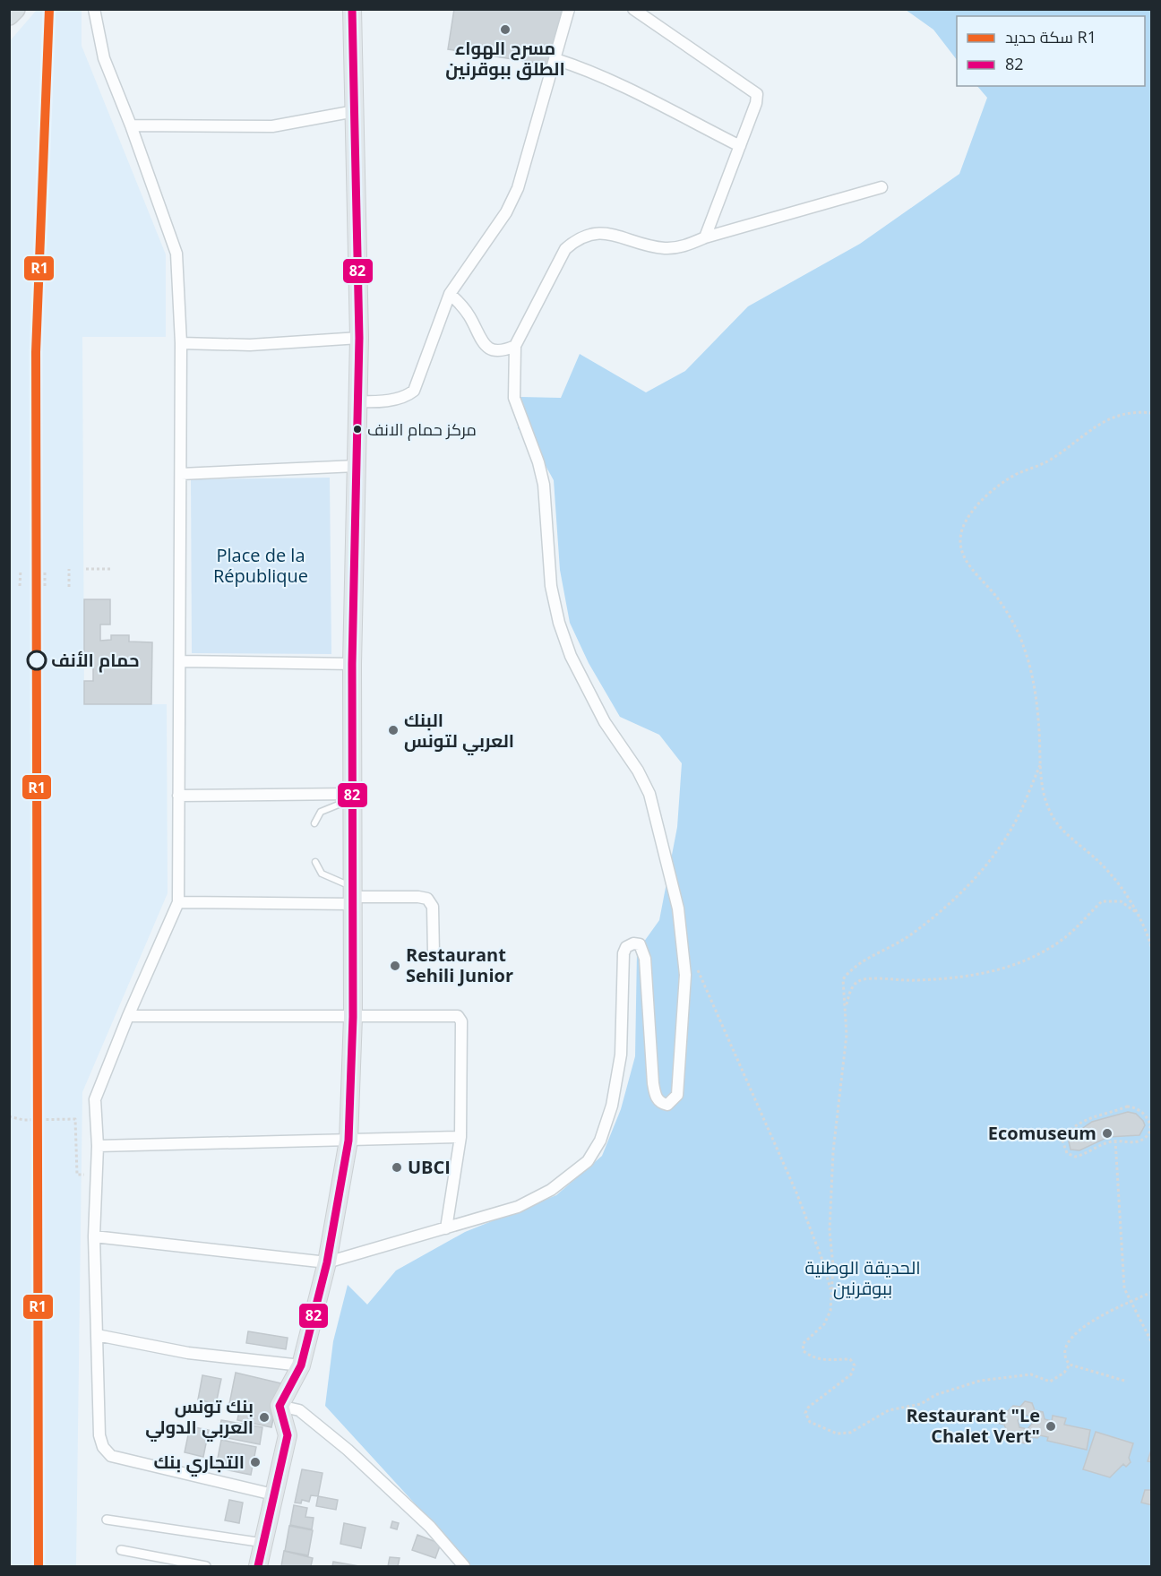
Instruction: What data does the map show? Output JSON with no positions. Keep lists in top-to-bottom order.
{
  "parks": ["Place de la République", "الحديقة الوطنية ببوقرنين"],
  "places": [
    "مسرح الهواء الطلق ببوقرنين",
    "مركز حمام الانف",
    "حمام الأنف",
    "البنك العربي لتونس",
    "Restaurant Sehili Junior",
    "Ecomuseum",
    "UBCI",
    "بنك تونس العربي الدولي",
    "Restaurant \"Le Chalet Vert\"",
    "التجاري بنك"
  ],
  "lines": ["rail line R1", "transit line 82"],
  "legend": ["سكة حديد R1", "82"]
}
